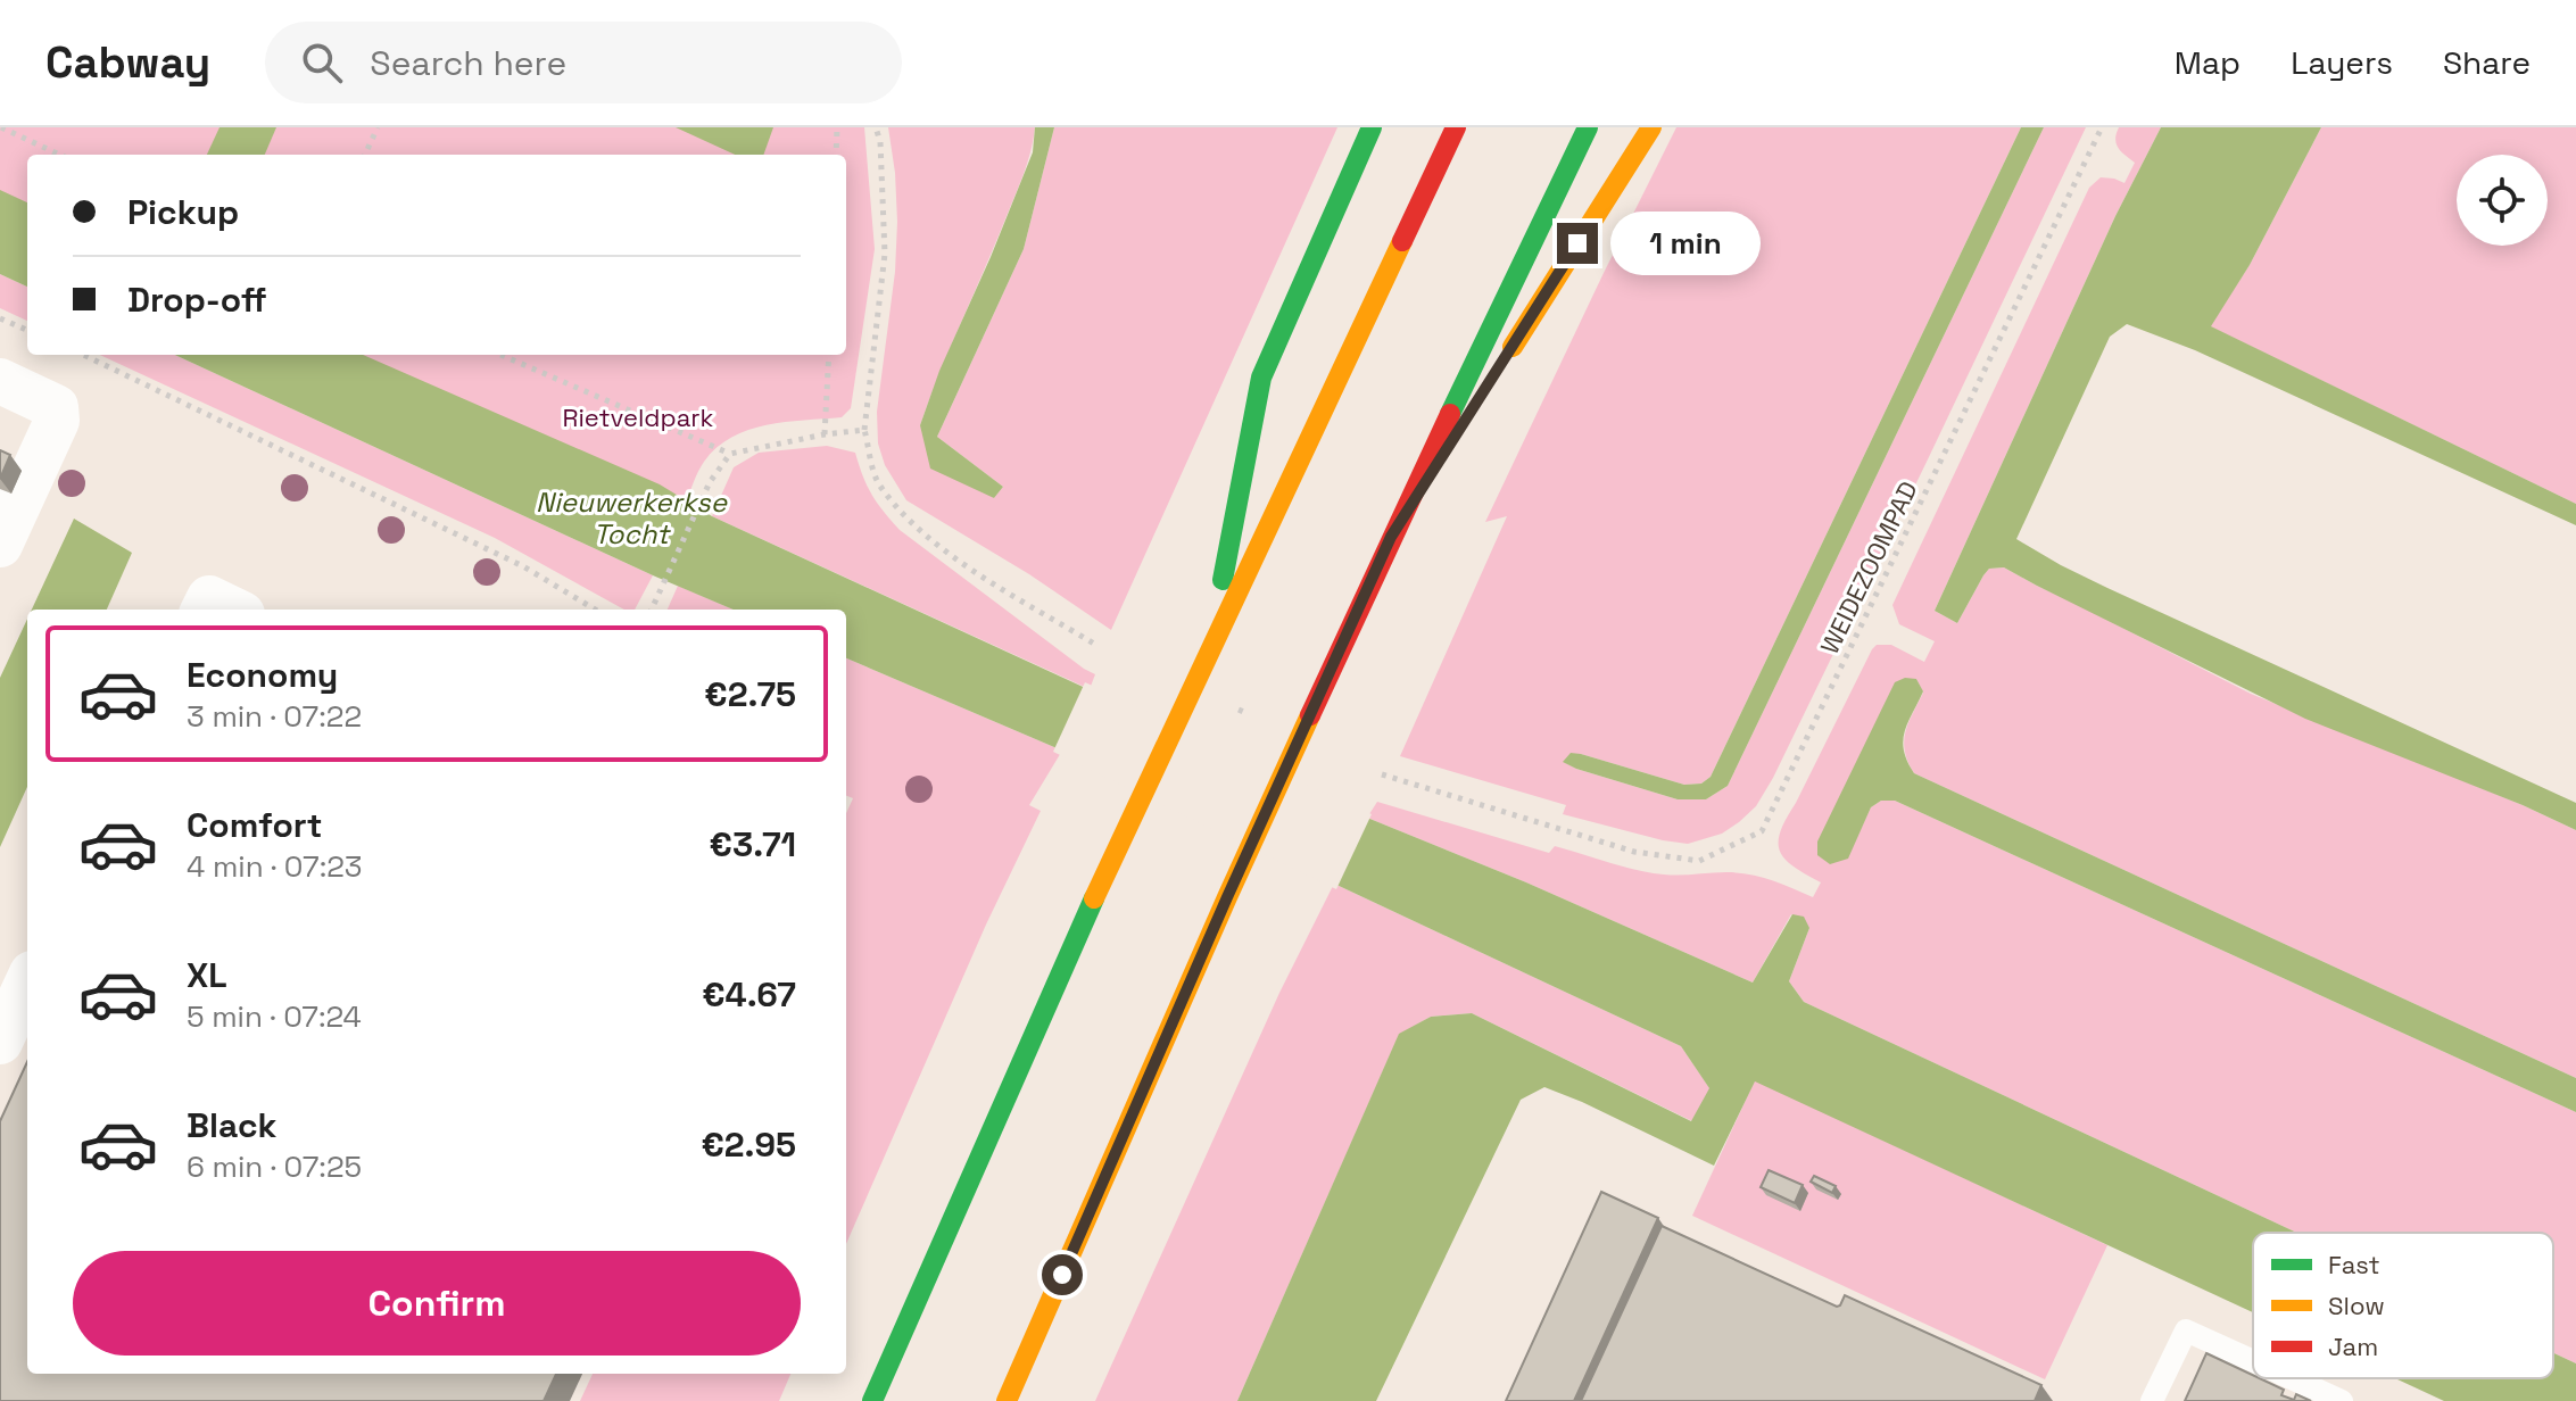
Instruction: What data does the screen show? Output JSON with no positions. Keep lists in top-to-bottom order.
{
  "streets": {
    "path": ["WEIDEZOOMPAD"]
  },
  "water": ["Nieuwerkerkse Tocht"],
  "parks": ["Rietveldpark"],
  "legend": ["Fast", "Slow", "Jam"],
  "page": {
    "header": "Cabway",
    "search": "Search here",
    "nav": ["Map", "Layers", "Share"],
    "banner": ["Pickup", "Drop-off"],
    "bubble": "1 min",
    "list": [
      {
        "name": "Economy",
        "note": "3 min · 07:22",
        "value": "€2.75"
      },
      {
        "name": "Comfort",
        "note": "4 min · 07:23",
        "value": "€3.71"
      },
      {
        "name": "XL",
        "note": "5 min · 07:24",
        "value": "€4.67"
      },
      {
        "name": "Black",
        "note": "6 min · 07:25",
        "value": "€2.95"
      }
    ],
    "buttons": "Confirm"
  }
}
